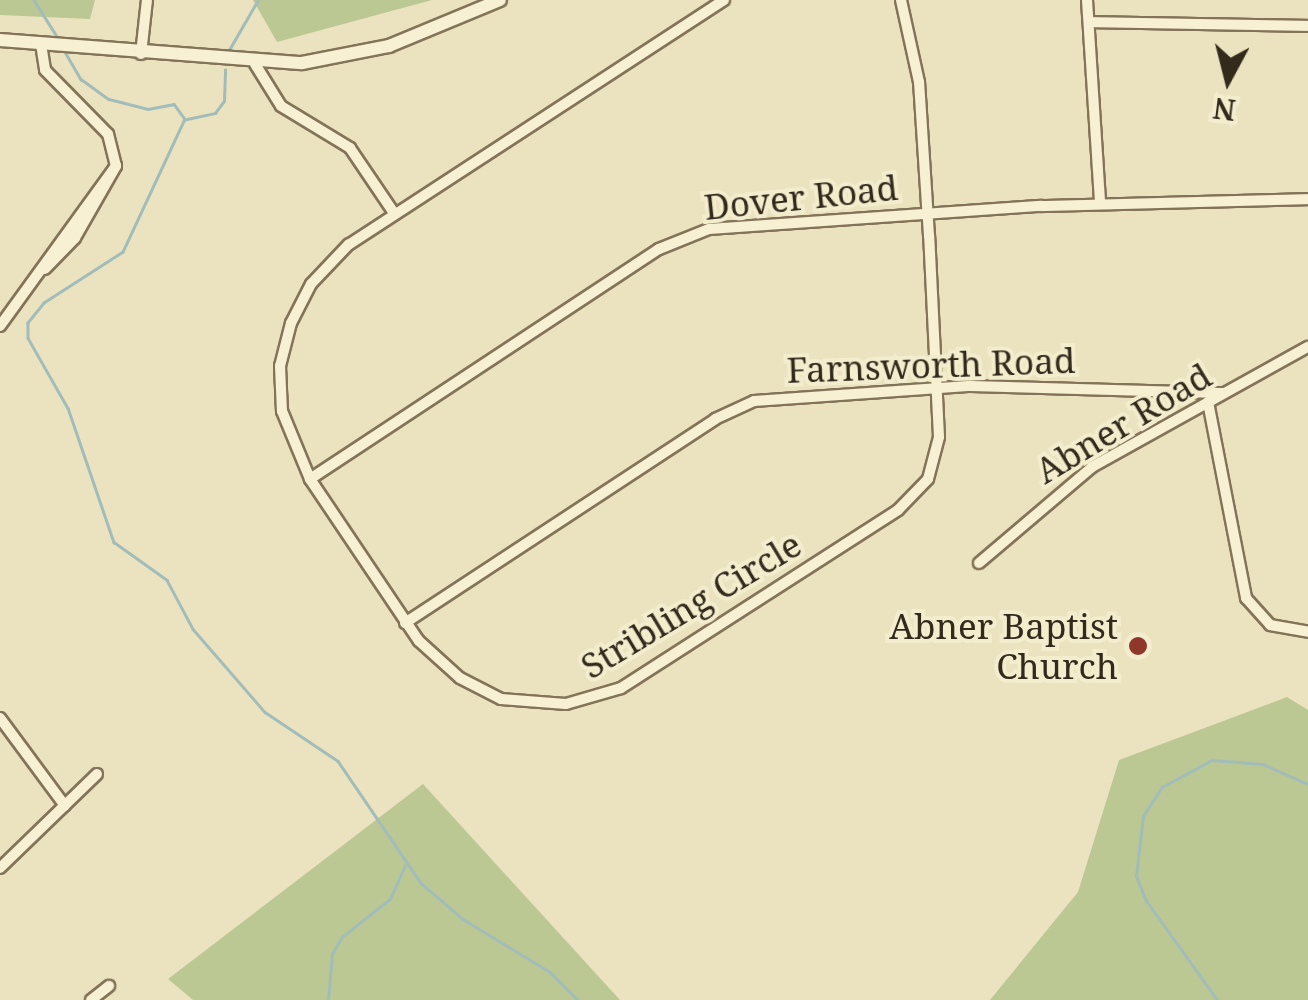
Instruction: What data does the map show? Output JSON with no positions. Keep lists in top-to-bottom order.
{
  "streets": {
    "street": [
      "Dover Road",
      "Farnsworth Road",
      "Abner Road",
      "Stribling Circle"
    ]
  },
  "crossings": [
    ["Dover Road", "Stribling Circle"],
    ["Farnsworth Road", "Abner Road"],
    ["Farnsworth Road", "Stribling Circle"]
  ],
  "places": ["Abner Baptist Church"],
  "north": "bottom"
}
